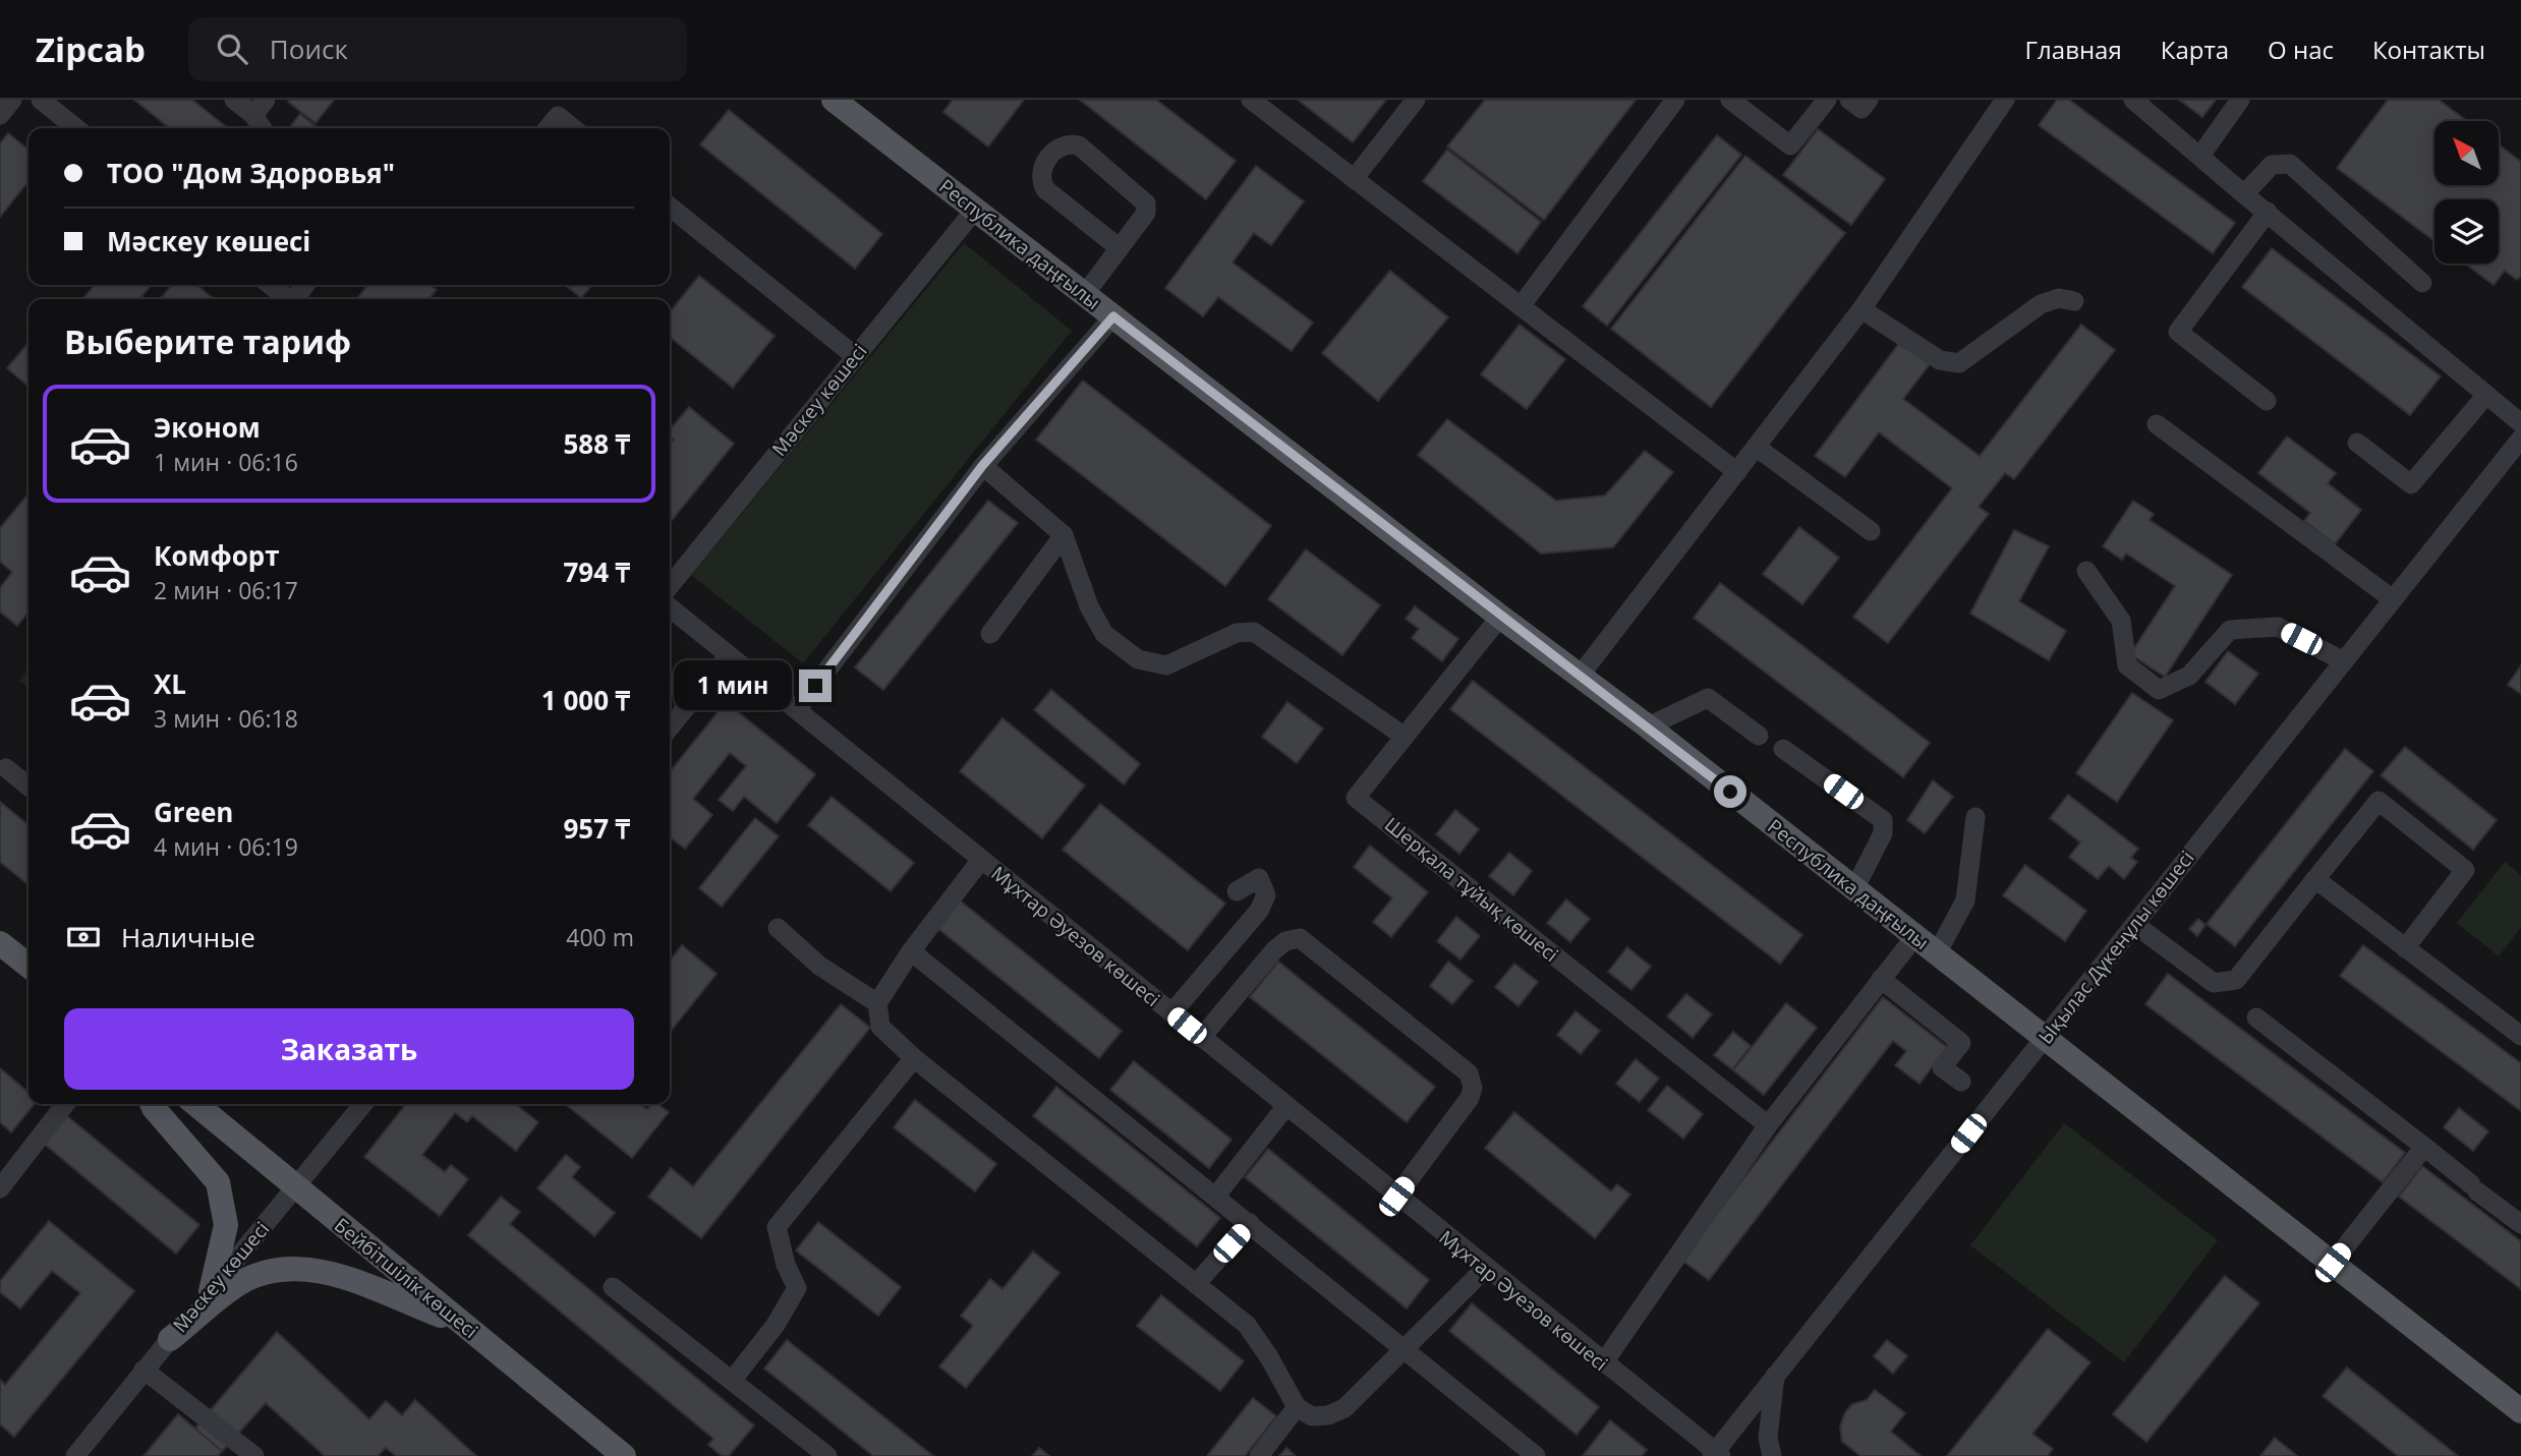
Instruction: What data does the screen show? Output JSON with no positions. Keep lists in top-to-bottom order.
{
  "streets": {
    "main road": ["Республика даңғылы", "Бейбітшілік көшесі"],
    "street": [
      "Мәскеу көшесі",
      "Шерқала тұйық көшесі",
      "Мұхтар Әуезов көшесі",
      "Ықылас Дүкенұлы көшесі"
    ]
  },
  "crossings": [
    ["Республика даңғылы", "Мәскеу көшесі"],
    ["Республика даңғылы", "Шерқала тұйық көшесі"],
    ["Республика даңғылы", "Ықылас Дүкенұлы көшесі"],
    ["Мәскеу көшесі", "Бейбітшілік көшесі"],
    ["Мұхтар Әуезов көшесі", "Ықылас Дүкенұлы көшесі"]
  ],
  "north": "top left",
  "page": {
    "header": "Zipcab",
    "search": "Поиск",
    "nav": [
      "Главная",
      "Карта",
      "О нас",
      "Контакты"
    ],
    "banner": ["ТОО \"Дом Здоровья\"", "Мәскеу көшесі"],
    "heading": "Выберите тариф",
    "list": [
      {
        "name": "Эконом",
        "note": "1 мин · 06:16",
        "value": "588 ₸"
      },
      {
        "name": "Комфорт",
        "note": "2 мин · 06:17",
        "value": "794 ₸"
      },
      {
        "name": "XL",
        "note": "3 мин · 06:18",
        "value": "1 000 ₸"
      },
      {
        "name": "Green",
        "note": "4 мин · 06:19",
        "value": "957 ₸"
      }
    ],
    "bubble": "1 мин",
    "pay": ["Наличные", "400 m"],
    "buttons": "Заказать"
  }
}
